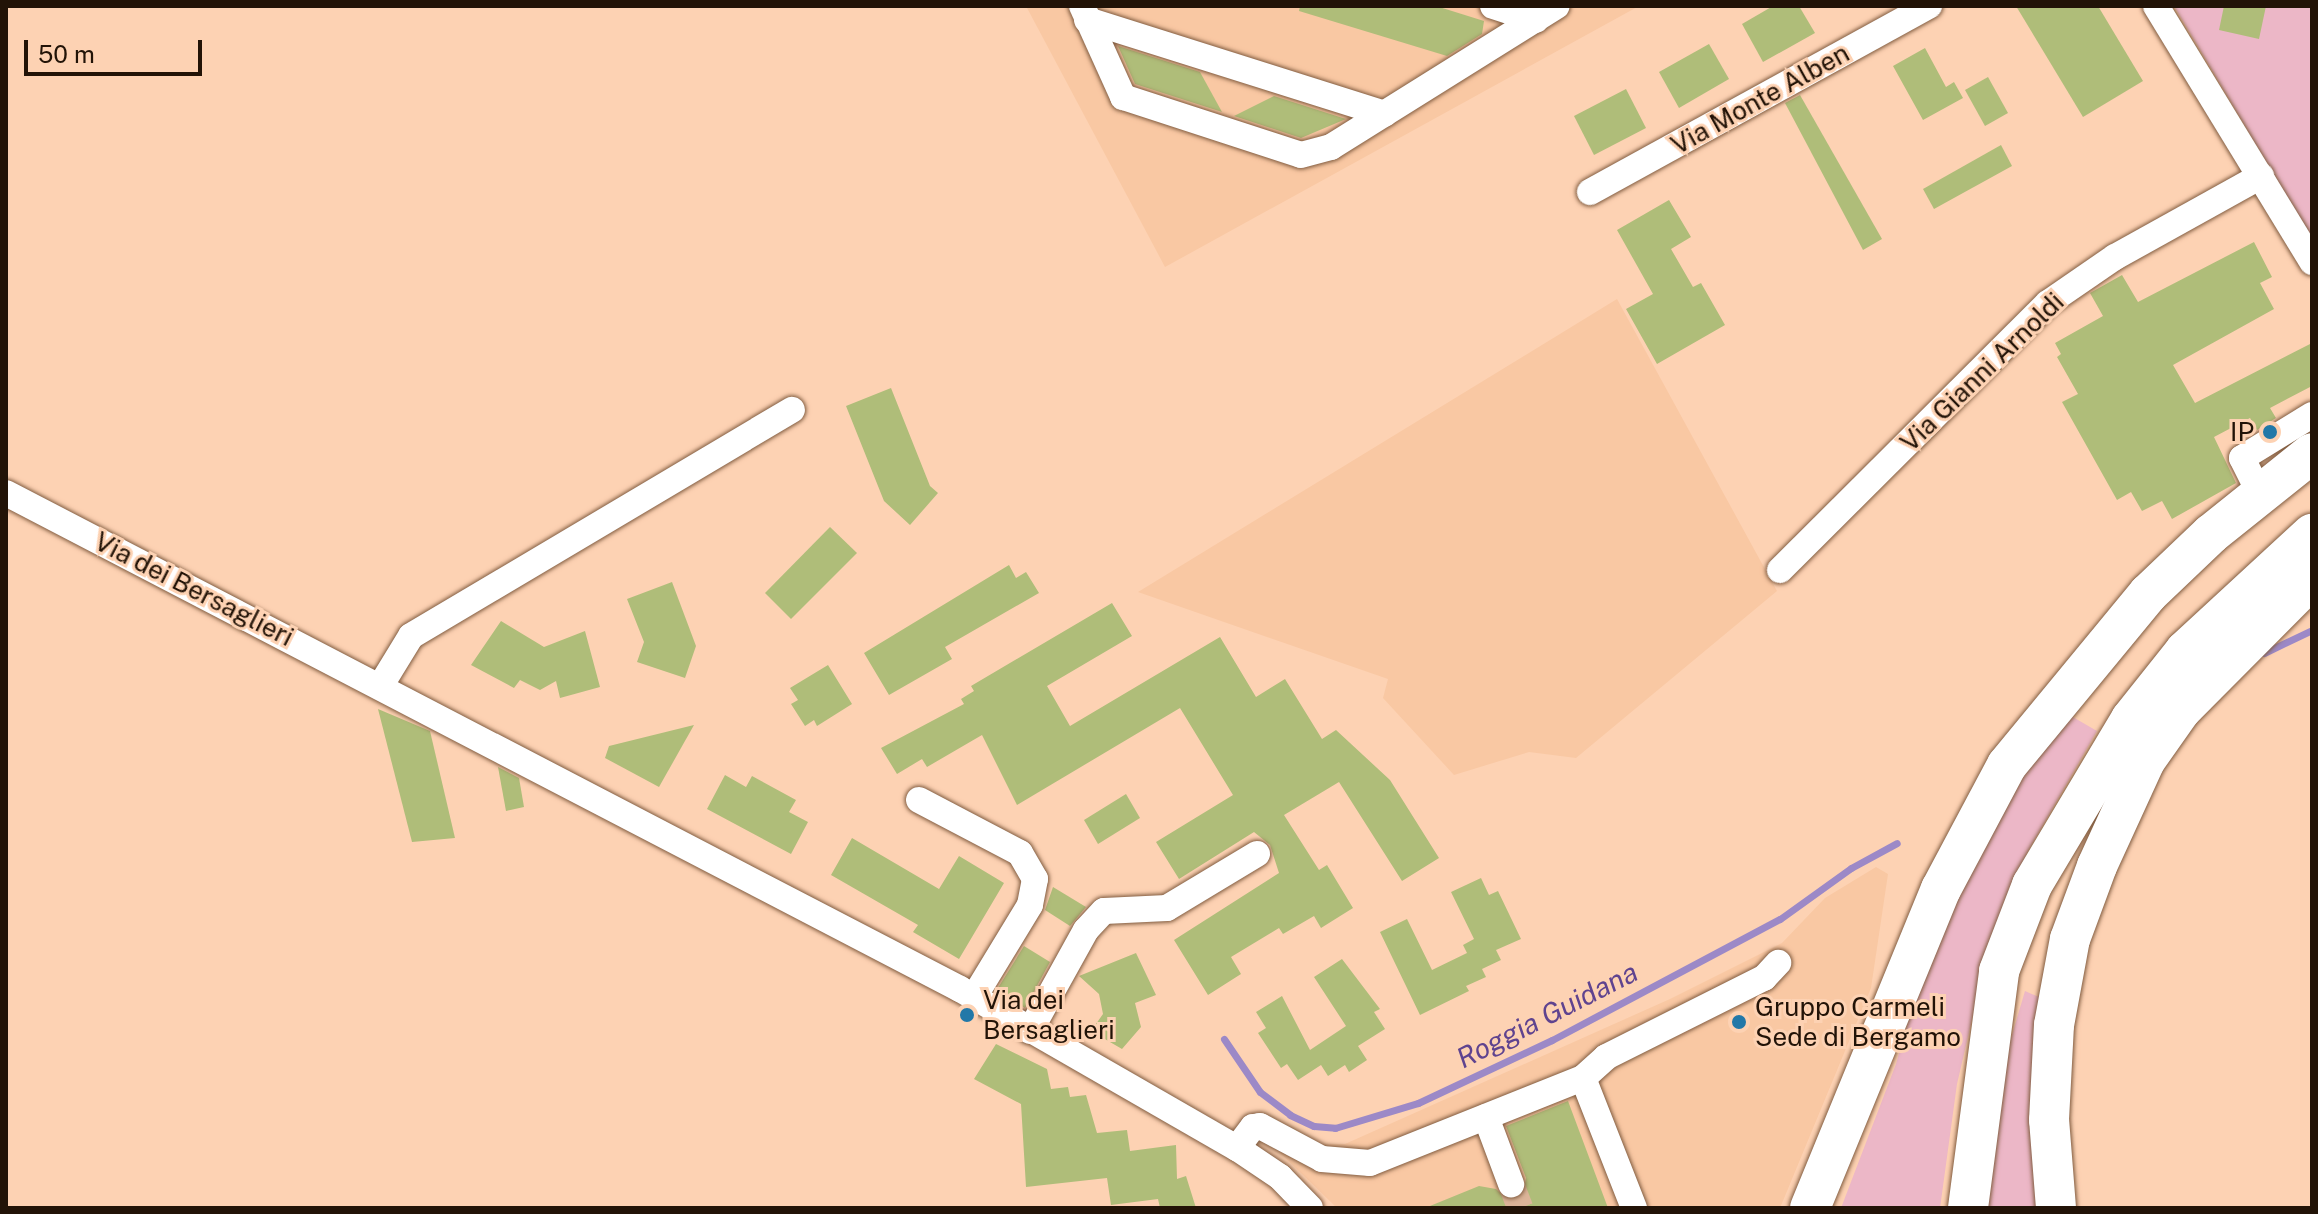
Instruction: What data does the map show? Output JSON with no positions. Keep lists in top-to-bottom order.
{
  "streets": {
    "street": ["Via Monte Alben", "Via Gianni Arnoldi", "Via dei Bersaglieri"]
  },
  "water": ["Roggia Guidana"],
  "places": ["IP", "Via dei Bersaglieri", "Gruppo Carmeli Sede di Bergamo"],
  "scale_bar": "50 m"
}
